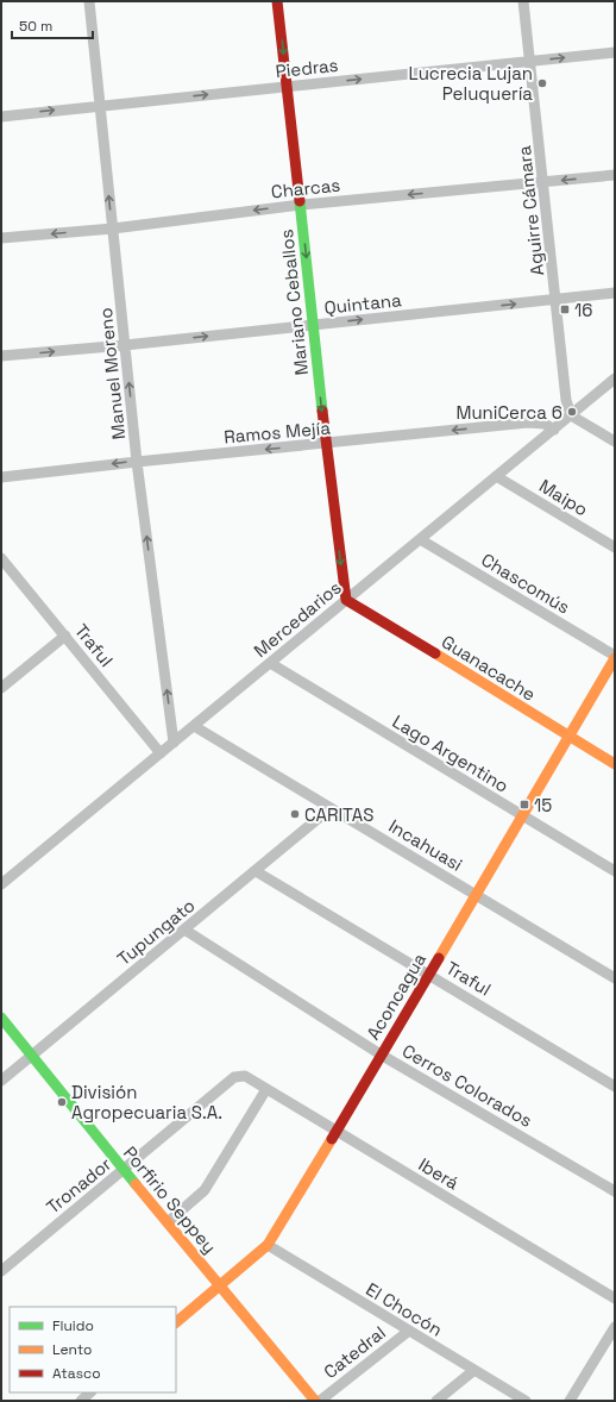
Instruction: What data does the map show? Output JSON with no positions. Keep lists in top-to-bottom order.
{
  "streets": {
    "street": [
      "Piedras",
      "Charcas",
      "Aguirre Cámara",
      "Mariano Ceballos",
      "Quintana",
      "Manuel Moreno",
      "Ramos Mejía",
      "Maipo",
      "Chascomús",
      "Mercedarios",
      "Traful",
      "Guanacache",
      "Lago Argentino",
      "Incahuasi",
      "Tupungato",
      "Aconcagua",
      "Cerros Colorados",
      "Iberá",
      "Tronador",
      "Porfirio Seppey",
      "El Chocón",
      "Catedral"
    ]
  },
  "crossings": [
    ["Piedras", "Aguirre Cámara"],
    ["Piedras", "Mariano Ceballos"],
    ["Piedras", "Manuel Moreno"],
    ["Charcas", "Aguirre Cámara"],
    ["Charcas", "Mariano Ceballos"],
    ["Charcas", "Manuel Moreno"],
    ["Aguirre Cámara", "Quintana"],
    ["Aguirre Cámara", "Mercedarios"],
    ["Mariano Ceballos", "Quintana"],
    ["Mariano Ceballos", "Ramos Mejía"],
    ["Mariano Ceballos", "Mercedarios"],
    ["Mariano Ceballos", "Guanacache"],
    ["Quintana", "Manuel Moreno"],
    ["Manuel Moreno", "Ramos Mejía"],
    ["Manuel Moreno", "Mercedarios"],
    ["Ramos Mejía", "Mercedarios"],
    ["Maipo", "Mercedarios"],
    ["Chascomús", "Mercedarios"],
    ["Chascomús", "Aconcagua"],
    ["Mercedarios", "Traful"],
    ["Mercedarios", "Guanacache"],
    ["Mercedarios", "Lago Argentino"],
    ["Mercedarios", "Incahuasi"],
    ["Traful", "Tupungato"],
    ["Traful", "Aconcagua"],
    ["Guanacache", "Aconcagua"],
    ["Lago Argentino", "Aconcagua"],
    ["Incahuasi", "Tupungato"],
    ["Incahuasi", "Aconcagua"],
    ["Tupungato", "Cerros Colorados"],
    ["Tupungato", "Porfirio Seppey"],
    ["Aconcagua", "Cerros Colorados"],
    ["Aconcagua", "Iberá"],
    ["Aconcagua", "Porfirio Seppey"],
    ["Aconcagua", "El Chocón"],
    ["Iberá", "Tronador"],
    ["Tronador", "Porfirio Seppey"],
    ["El Chocón", "Catedral"]
  ],
  "one_way": [
    "Piedras",
    "Charcas",
    "Mariano Ceballos",
    "Quintana",
    "Manuel Moreno",
    "Ramos Mejía"
  ],
  "places": {
    "other": [
      "Lucrecia Lujan Peluquería",
      "MuniCerca 6",
      "CARITAS",
      "División Agropecuaria S.A."
    ],
    "transit": ["16", "15"]
  },
  "legend": ["Fluido", "Lento", "Atasco"],
  "scale_bar": "50 m"
}
